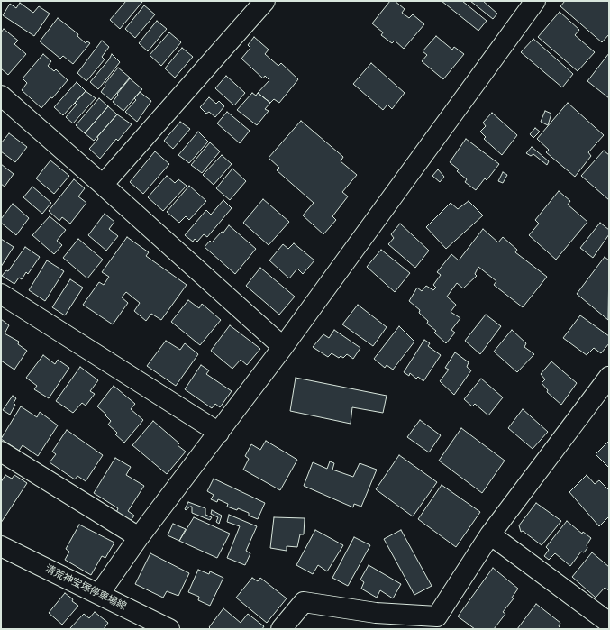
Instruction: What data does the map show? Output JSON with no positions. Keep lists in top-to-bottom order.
{
  "streets": {
    "street": ["清荒神宝塚停車場線"]
  }
}
